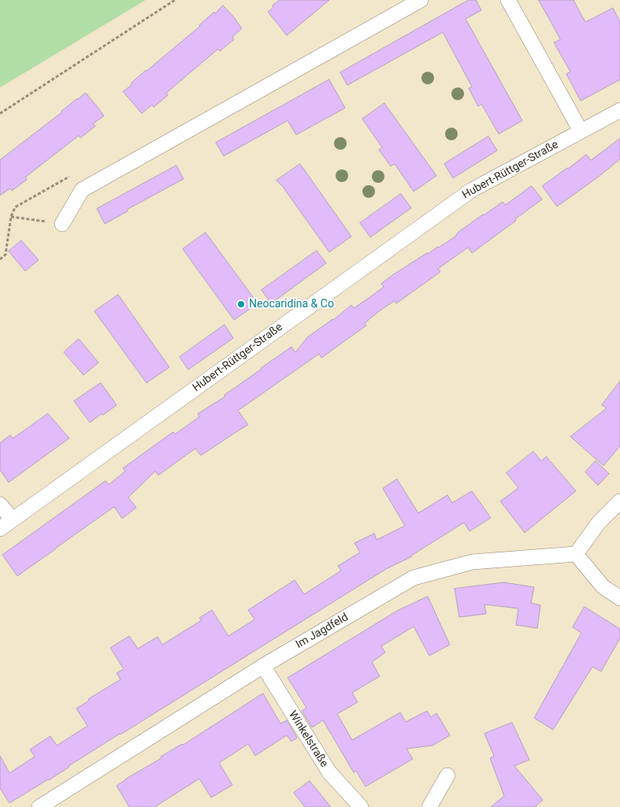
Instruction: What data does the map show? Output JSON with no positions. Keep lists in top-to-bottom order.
{
  "streets": {
    "street": ["Hubert-Rüttger-Straße", "Im Jagdfeld", "Winkelstraße"]
  },
  "crossings": [
    ["Im Jagdfeld", "Winkelstraße"]
  ],
  "places": ["Neocaridina & Co"]
}
